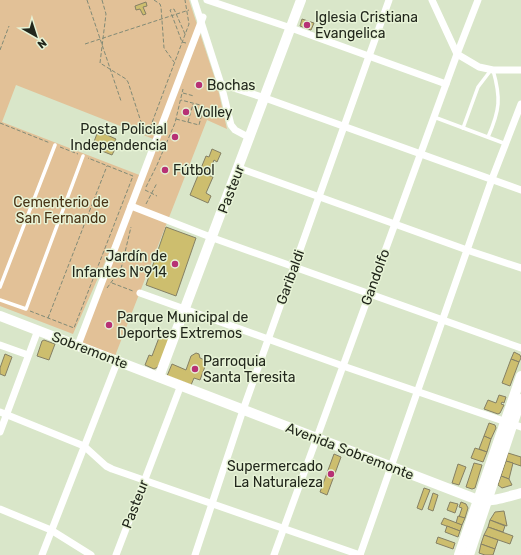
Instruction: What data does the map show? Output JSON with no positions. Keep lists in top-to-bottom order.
{
  "streets": {
    "main road": ["Pasteur", "Sobremonte", "Avenida Sobremonte"],
    "street": ["Garibaldi", "Gandolfo"]
  },
  "crossings": [
    ["Pasteur", "Sobremonte"],
    ["Pasteur", "Avenida Sobremonte"],
    ["Garibaldi", "Avenida Sobremonte"],
    ["Gandolfo", "Avenida Sobremonte"],
    ["Sobremonte", "Avenida Sobremonte"]
  ],
  "parks": ["Cementerio de San Fernando"],
  "places": [
    "Iglesia Cristiana Evangelica",
    "Bochas",
    "Volley",
    "Posta Policial Independencia",
    "Fútbol",
    "Jardín de Infantes Nº914",
    "Parque Municipal de Deportes Extremos",
    "Parroquia Santa Teresita",
    "Supermercado La Naturaleza"
  ],
  "north": "bottom right"
}
